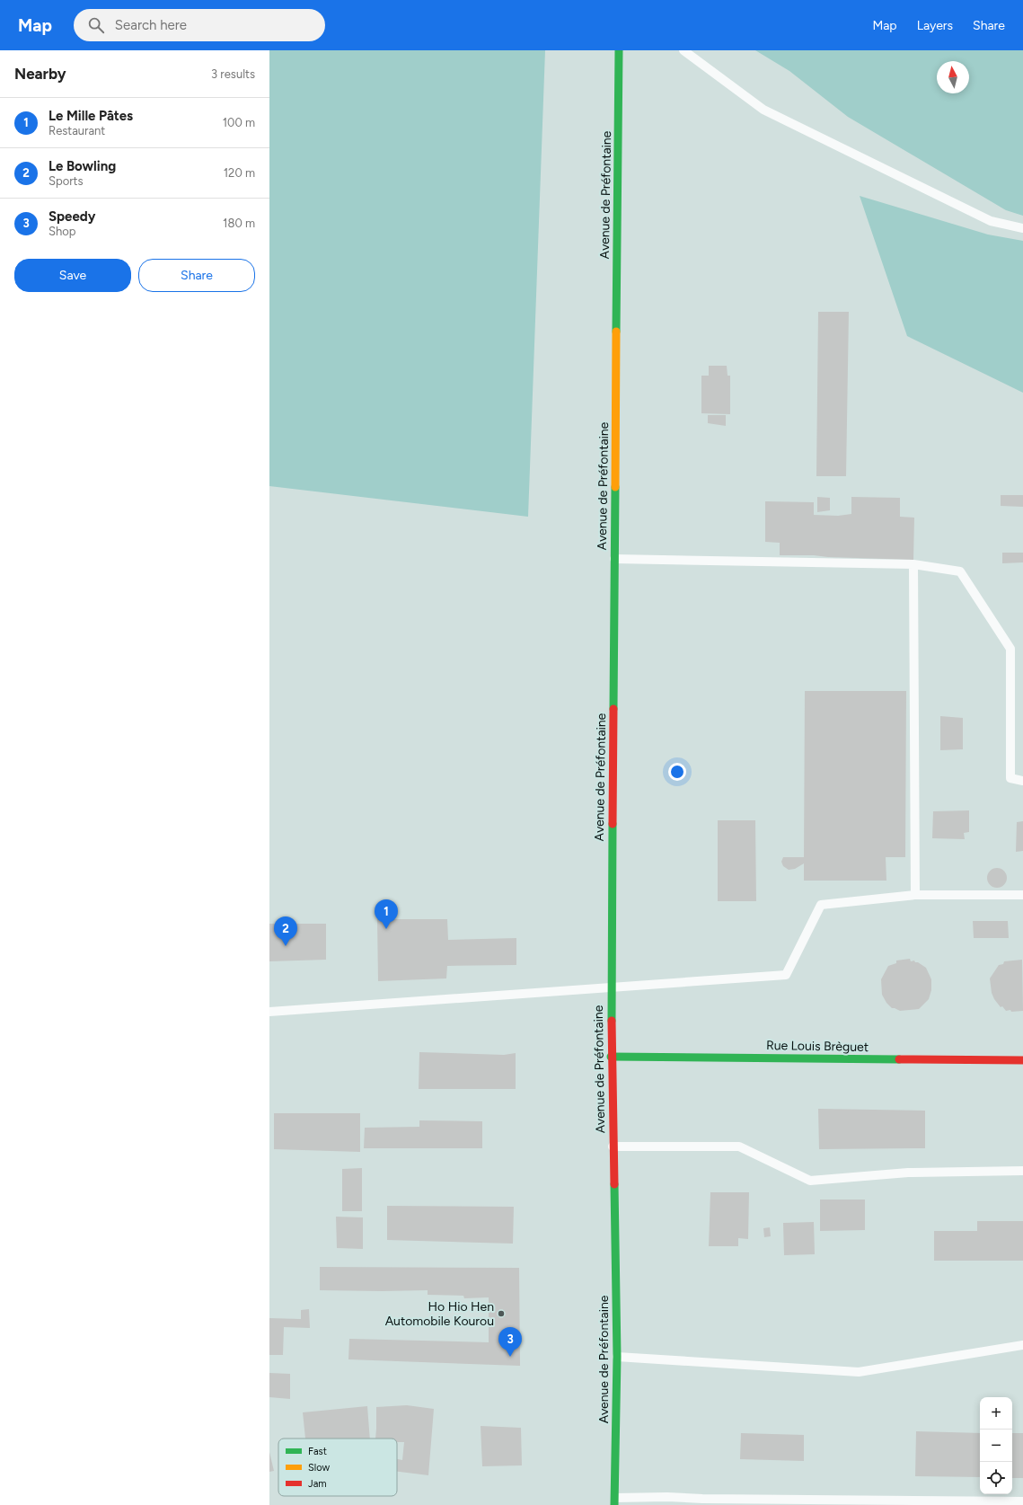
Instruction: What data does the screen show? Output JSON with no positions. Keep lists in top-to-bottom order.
{
  "streets": {
    "main road": ["Avenue de Préfontaine", "Rue Louis Brèguet"]
  },
  "crossings": [
    ["Avenue de Préfontaine", "Rue Louis Brèguet"]
  ],
  "places": ["Ho Hio Hen Automobile Kourou"],
  "legend": ["Fast", "Slow", "Jam"],
  "north": "top",
  "page": {
    "header": "Map",
    "search": "Search here",
    "nav": ["Map", "Layers", "Share"],
    "heading": ["Nearby", "3 results"],
    "list": [
      {
        "mark": "1",
        "name": "Le Mille Pâtes",
        "note": "Restaurant",
        "value": "100 m"
      },
      {
        "mark": "2",
        "name": "Le Bowling",
        "note": "Sports",
        "value": "120 m"
      },
      {
        "mark": "3",
        "name": "Speedy",
        "note": "Shop",
        "value": "180 m"
      }
    ],
    "buttons": ["Save", "Share"],
    "pins": ["1", "2", "3"],
    "map_buttons": ["+", "−"]
  }
}
